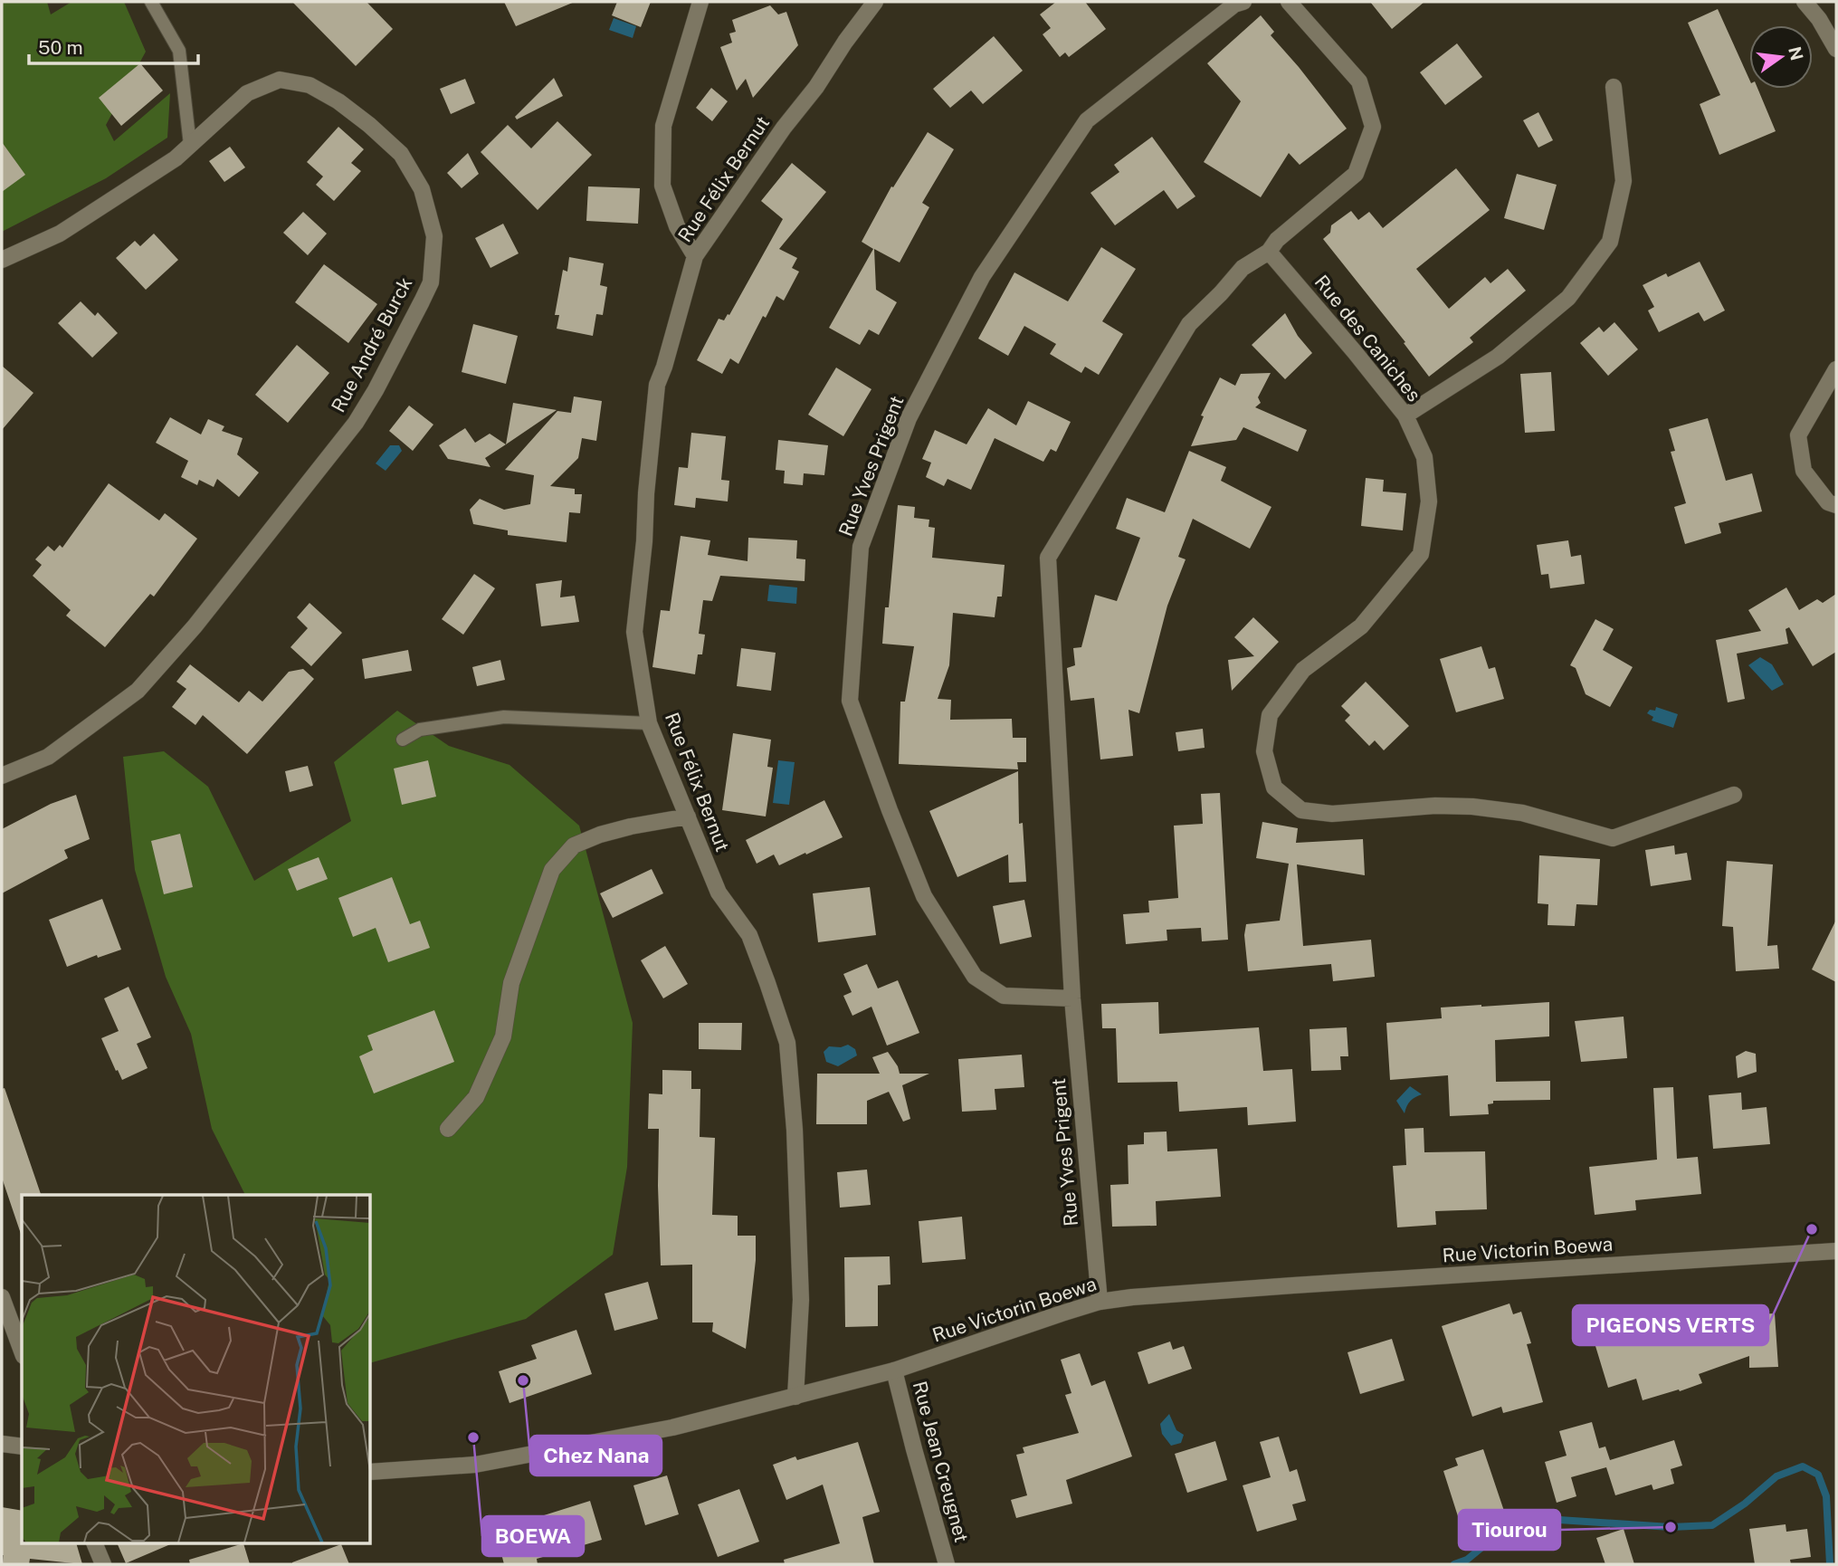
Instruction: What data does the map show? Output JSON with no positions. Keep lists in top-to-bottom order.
{
  "streets": {
    "street": [
      "Rue Félix Bernut",
      "Rue des Caniches",
      "Rue André Burck",
      "Rue Yves Prigent",
      "Rue Victorin Boewa",
      "Rue Jean Creugnet"
    ]
  },
  "crossings": [
    ["Rue Félix Bernut", "Rue Victorin Boewa"],
    ["Rue des Caniches", "Rue Yves Prigent"],
    ["Rue Yves Prigent", "Rue Victorin Boewa"],
    ["Rue Victorin Boewa", "Rue Jean Creugnet"]
  ],
  "places": [
    "PIGEONS VERTS",
    "Chez Nana",
    "BOEWA",
    "Tiourou"
  ],
  "scale_bar": "50 m",
  "north": "right"
}
